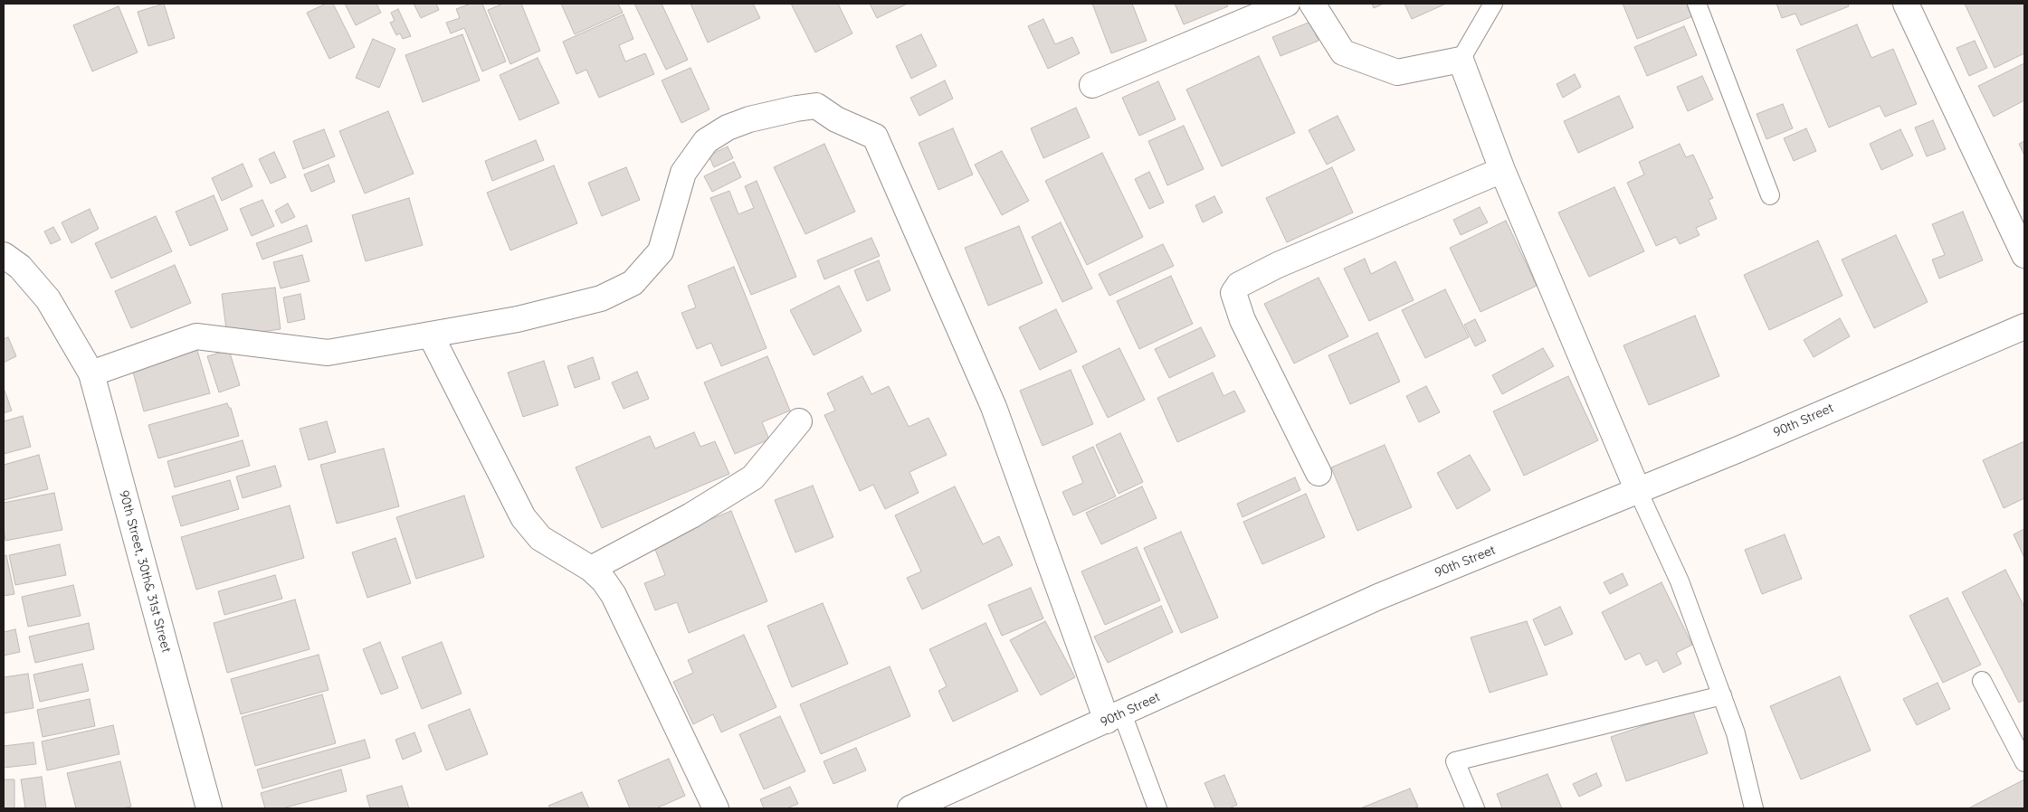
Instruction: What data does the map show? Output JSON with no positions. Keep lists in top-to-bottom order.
{
  "streets": {
    "street": ["90th Street", "90th Street, 30th& 31st Street"]
  }
}
